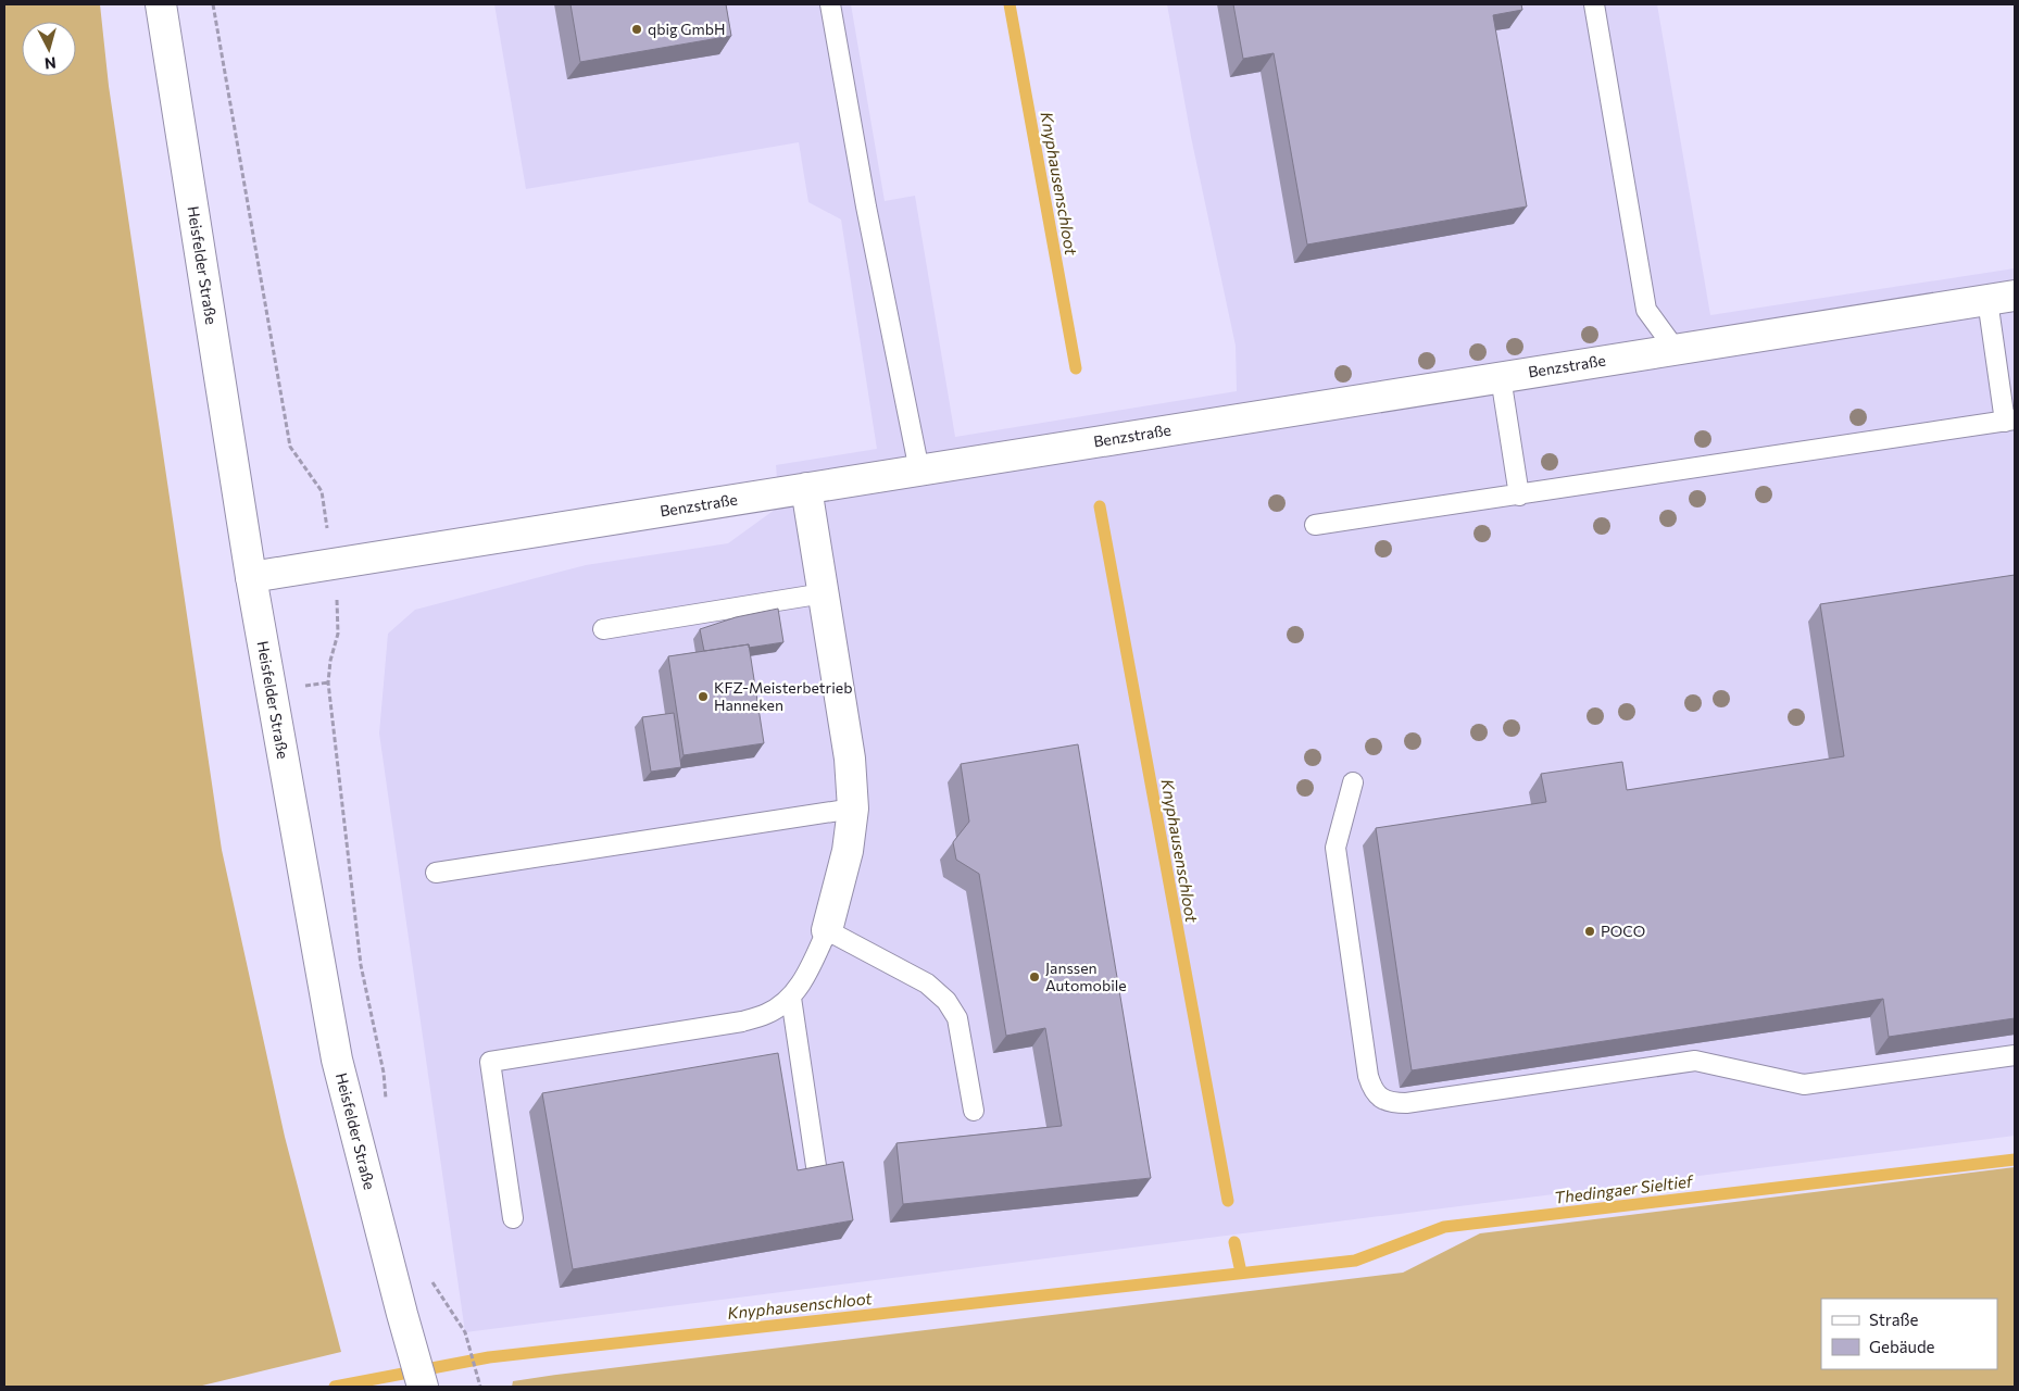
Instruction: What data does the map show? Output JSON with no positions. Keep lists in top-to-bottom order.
{
  "streets": {
    "street": ["Heisfelder Straße", "Benzstraße"]
  },
  "crossings": [
    ["Heisfelder Straße", "Benzstraße"]
  ],
  "water": ["Knyphausenschloot", "Thedingaer Sieltief"],
  "places": [
    "qbig GmbH",
    "KFZ-Meisterbetrieb Hanneken",
    "POCO",
    "Janssen Automobile"
  ],
  "legend": ["Straße", "Gebäude"],
  "north": "bottom"
}
